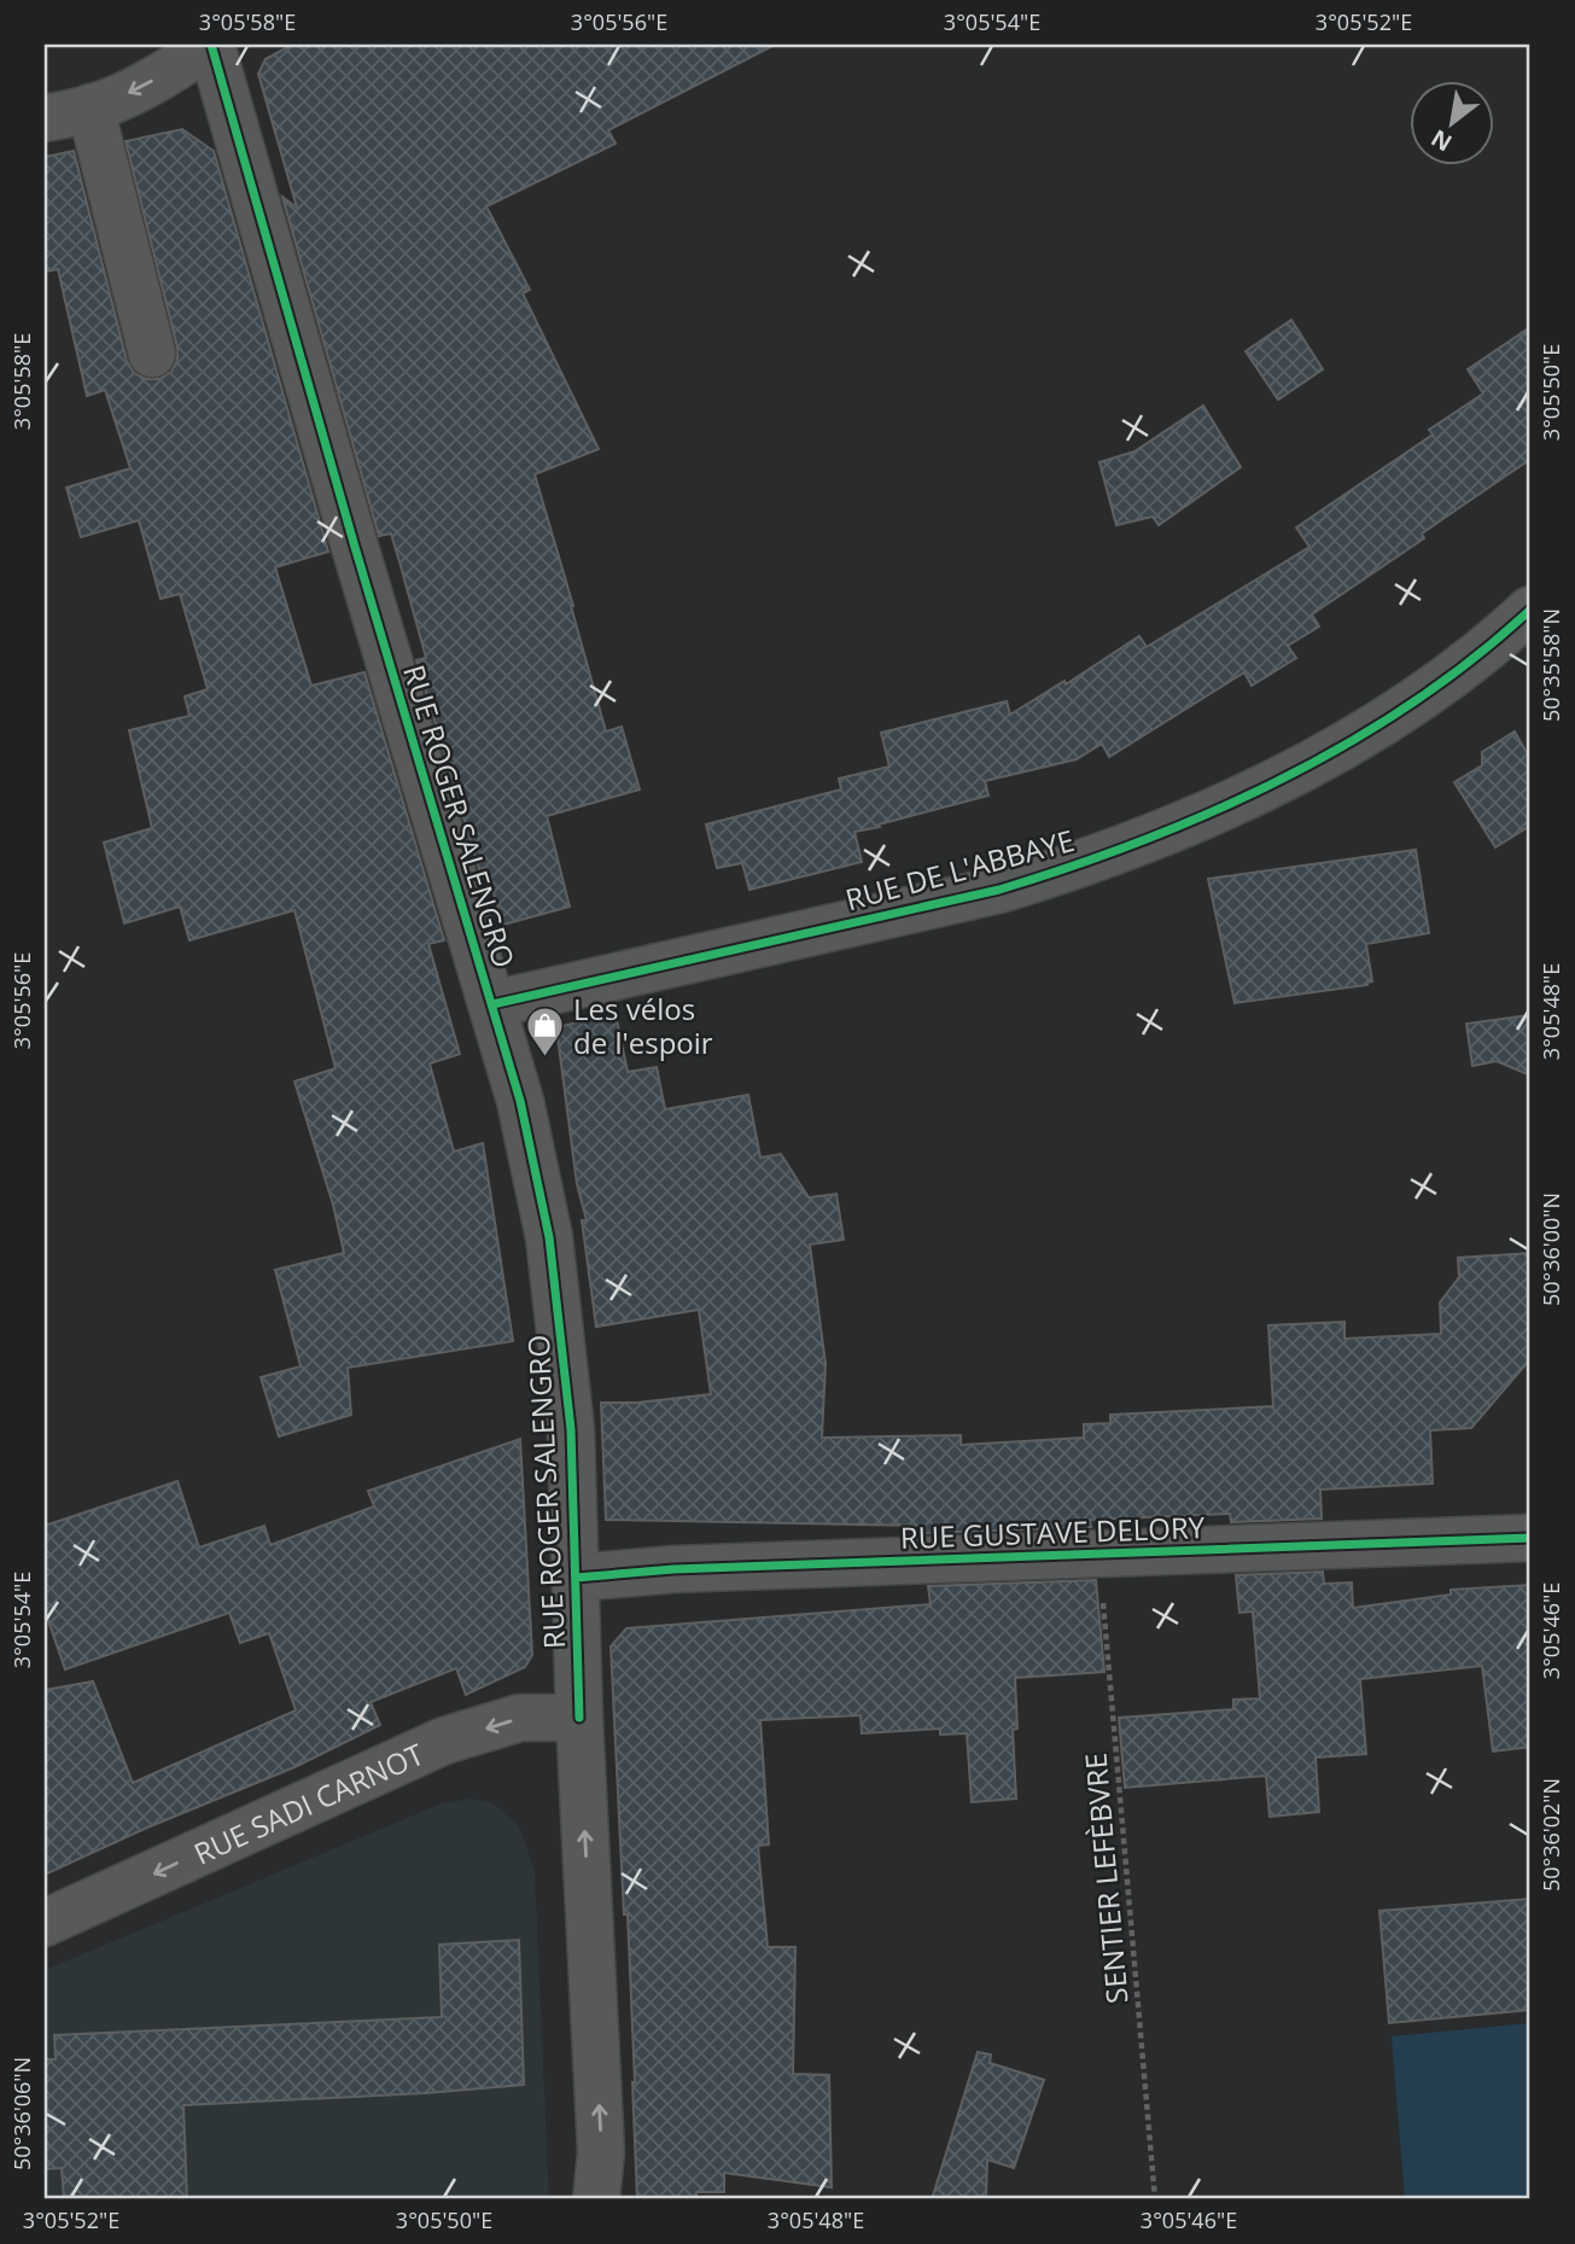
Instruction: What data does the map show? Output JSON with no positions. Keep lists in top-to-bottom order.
{
  "streets": {
    "street": [
      "RUE ROGER SALENGRO",
      "RUE DE L'ABBAYE",
      "RUE GUSTAVE DELORY",
      "RUE SADI CARNOT"
    ],
    "path": ["SENTIER LEFÈBVRE"]
  },
  "crossings": [
    ["RUE ROGER SALENGRO", "RUE DE L'ABBAYE"],
    ["RUE ROGER SALENGRO", "RUE GUSTAVE DELORY"],
    ["RUE ROGER SALENGRO", "RUE SADI CARNOT"],
    ["RUE GUSTAVE DELORY", "SENTIER LEFÈBVRE"]
  ],
  "one_way": ["RUE SADI CARNOT"],
  "places": {
    "shop": ["Les vélos de l'espoir"]
  },
  "north": "bottom left",
  "coordinates": [
    "3°05'58\"E",
    "3°05'56\"E",
    "3°05'54\"E",
    "3°05'52\"E",
    "3°05'50\"E",
    "50°35'58\"N",
    "3°05'48\"E",
    "50°36'00\"N",
    "3°05'46\"E",
    "50°36'02\"N",
    "50°36'06\"N"
  ]
}
